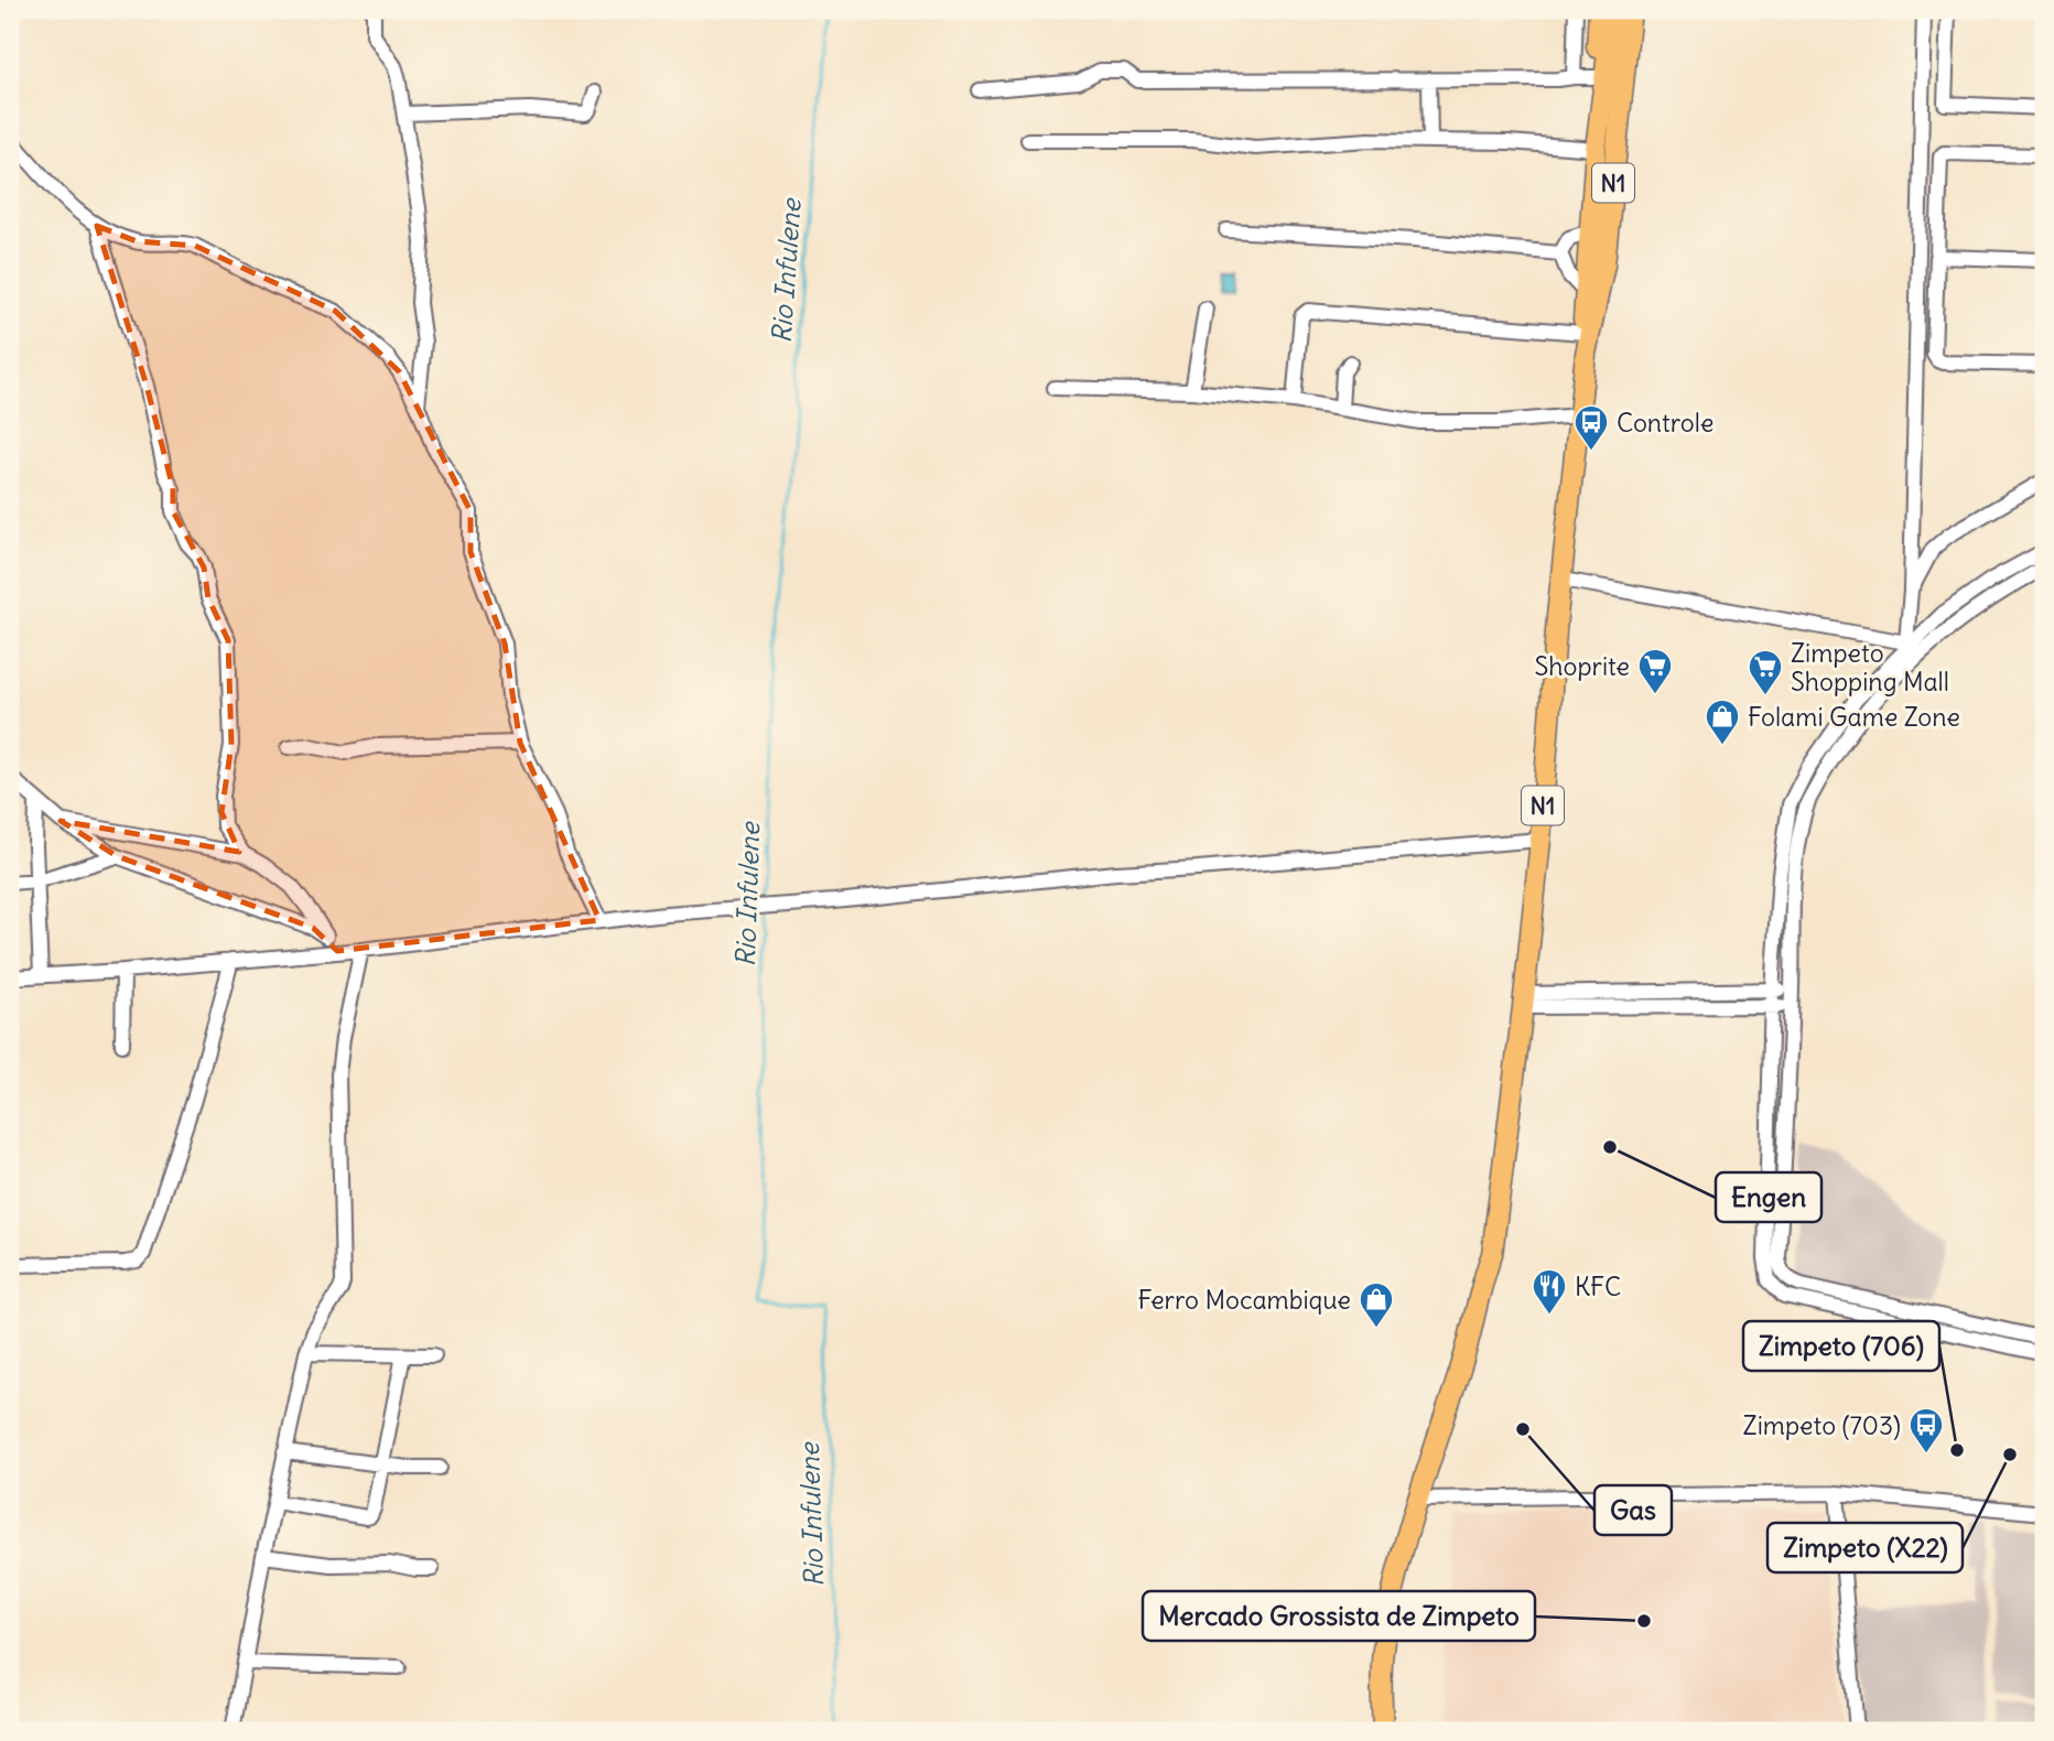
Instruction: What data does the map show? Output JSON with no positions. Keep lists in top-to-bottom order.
{
  "streets": {
    "highway": ["N1"]
  },
  "water": ["Rio Infulene"],
  "places": {
    "bus stop": ["Controle", "Zimpeto (703)"],
    "supermarket": ["Shoprite", "Zimpeto Shopping Mall"],
    "shop": ["Folami Game Zone", "Ferro Mocambique"],
    "other": [
      "Engen",
      "Gas",
      "Zimpeto (706)",
      "Zimpeto (X22)",
      "Mercado Grossista de Zimpeto"
    ],
    "restaurant": ["KFC"]
  }
}
